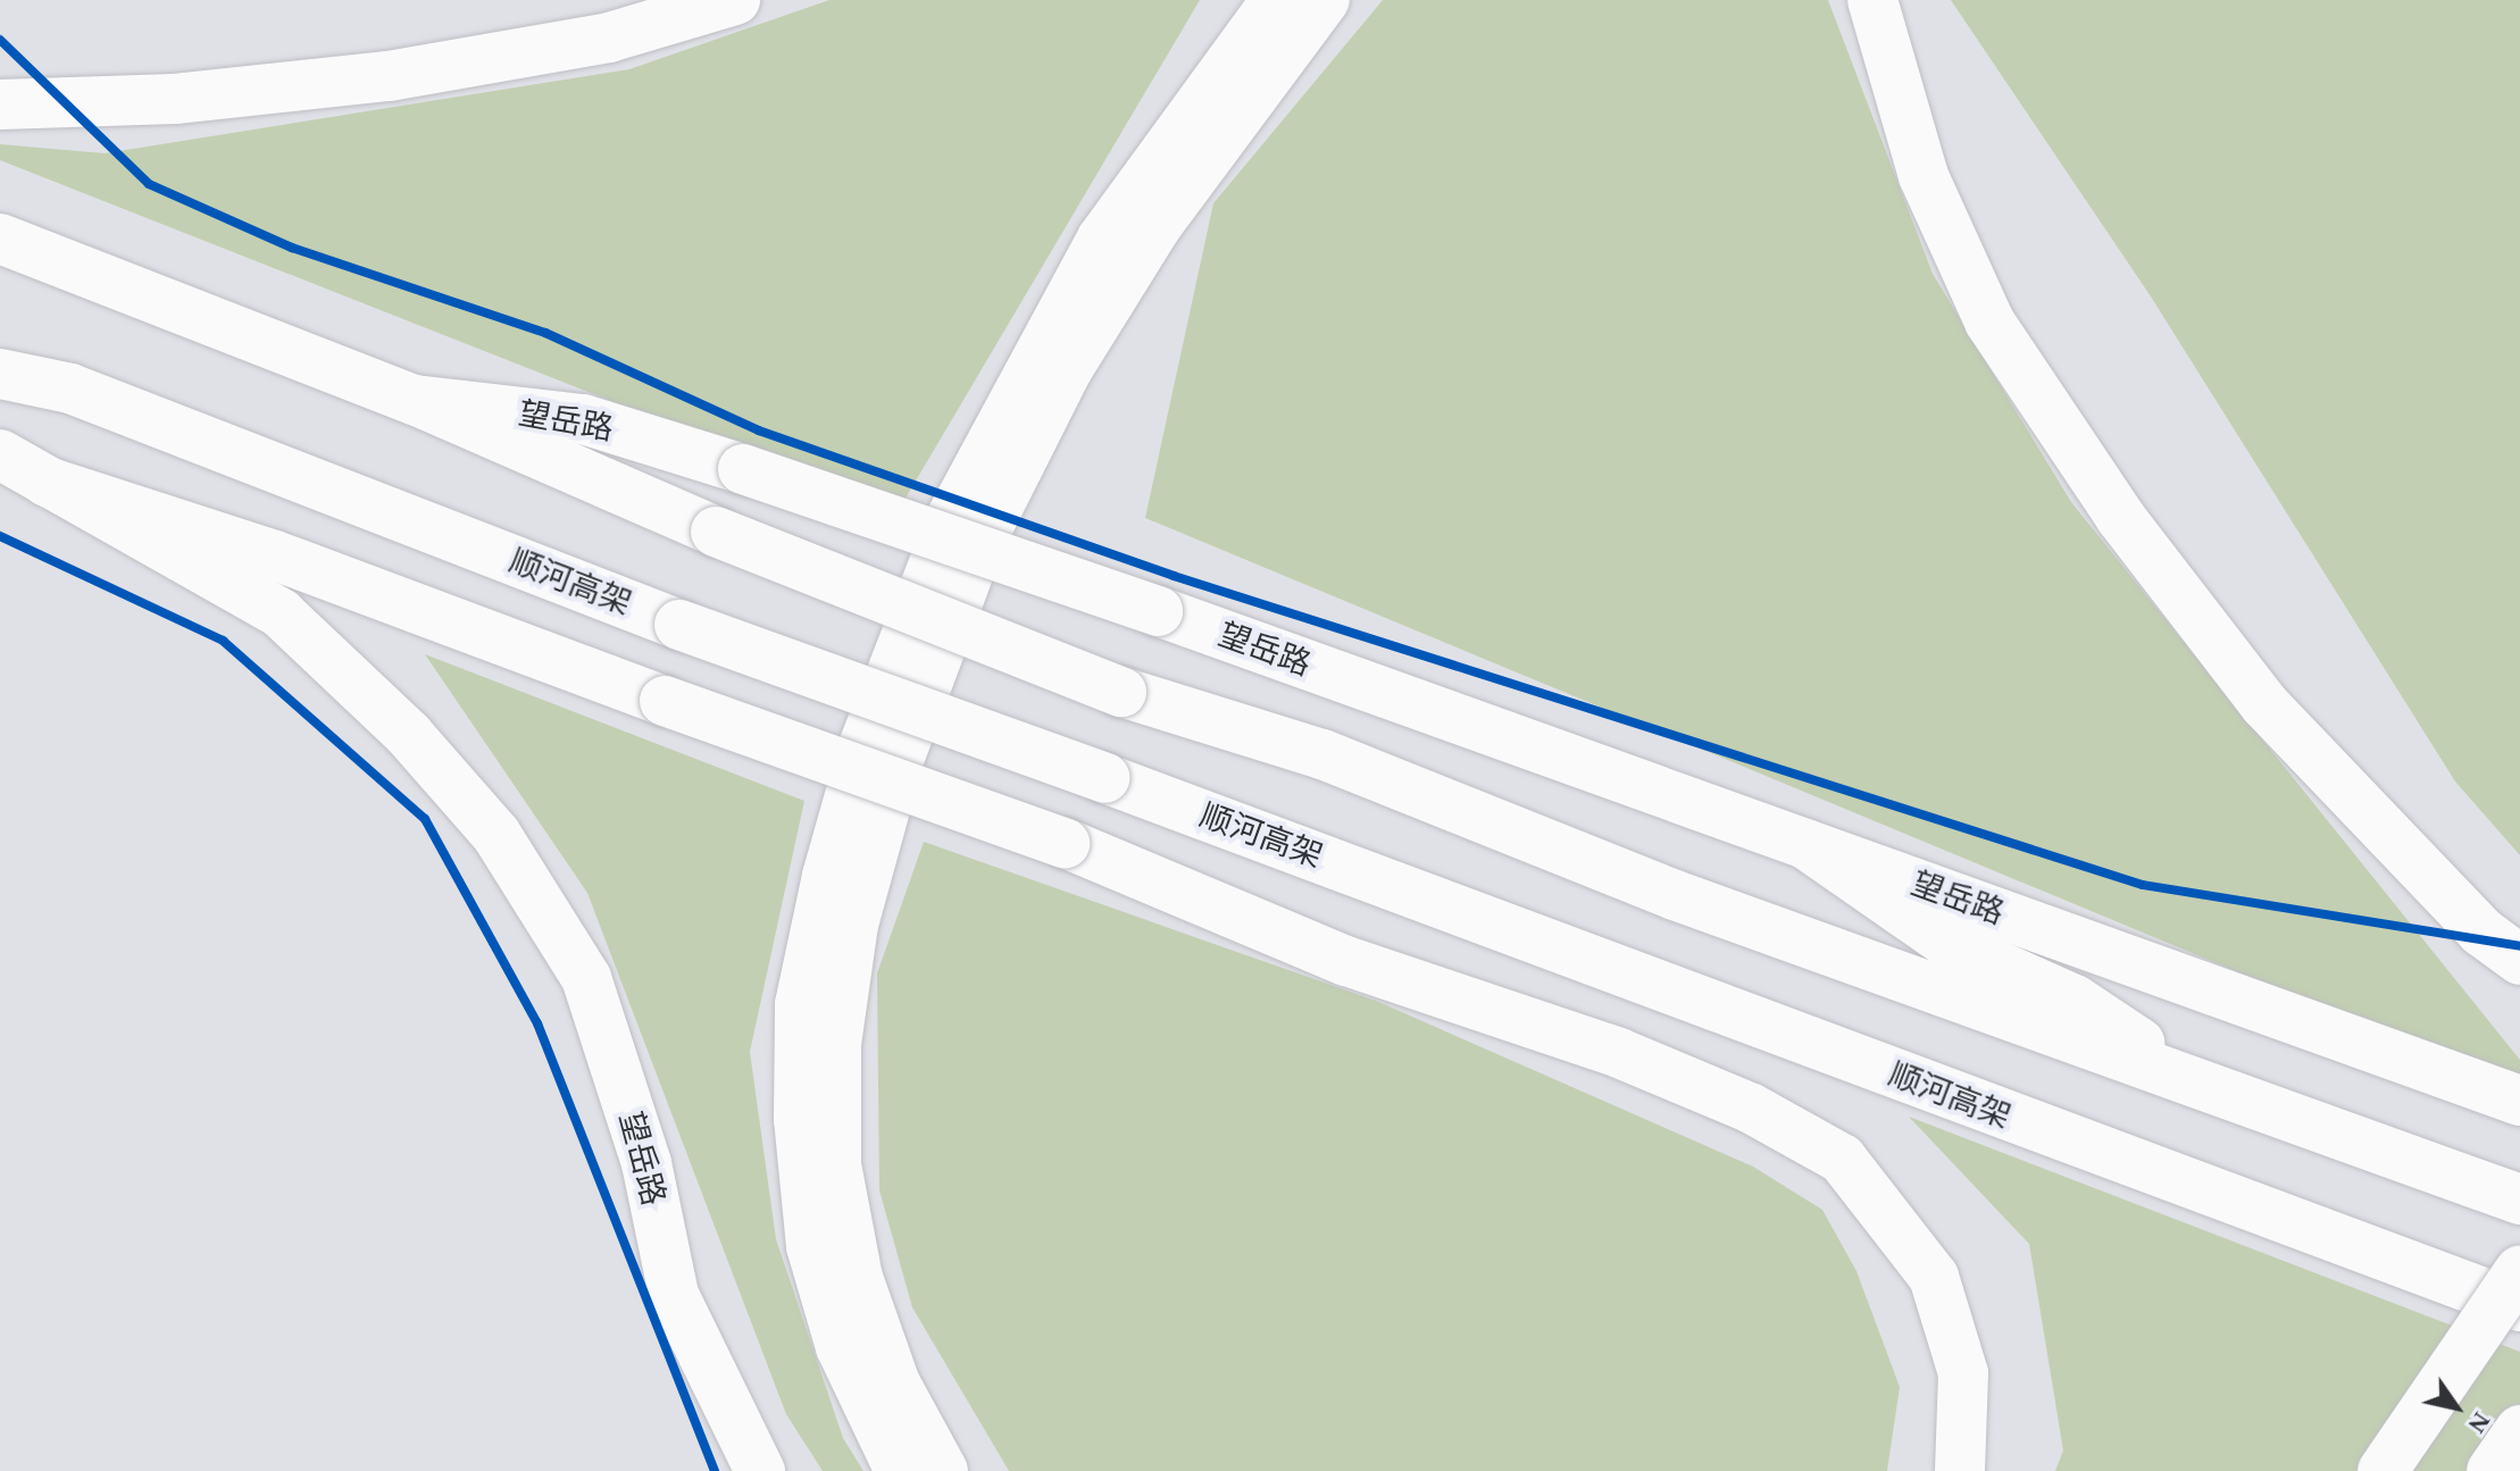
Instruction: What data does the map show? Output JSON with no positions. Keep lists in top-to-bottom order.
{
  "streets": {
    "main road": ["望岳路", "顺河高架"]
  },
  "north": "bottom right"
}
